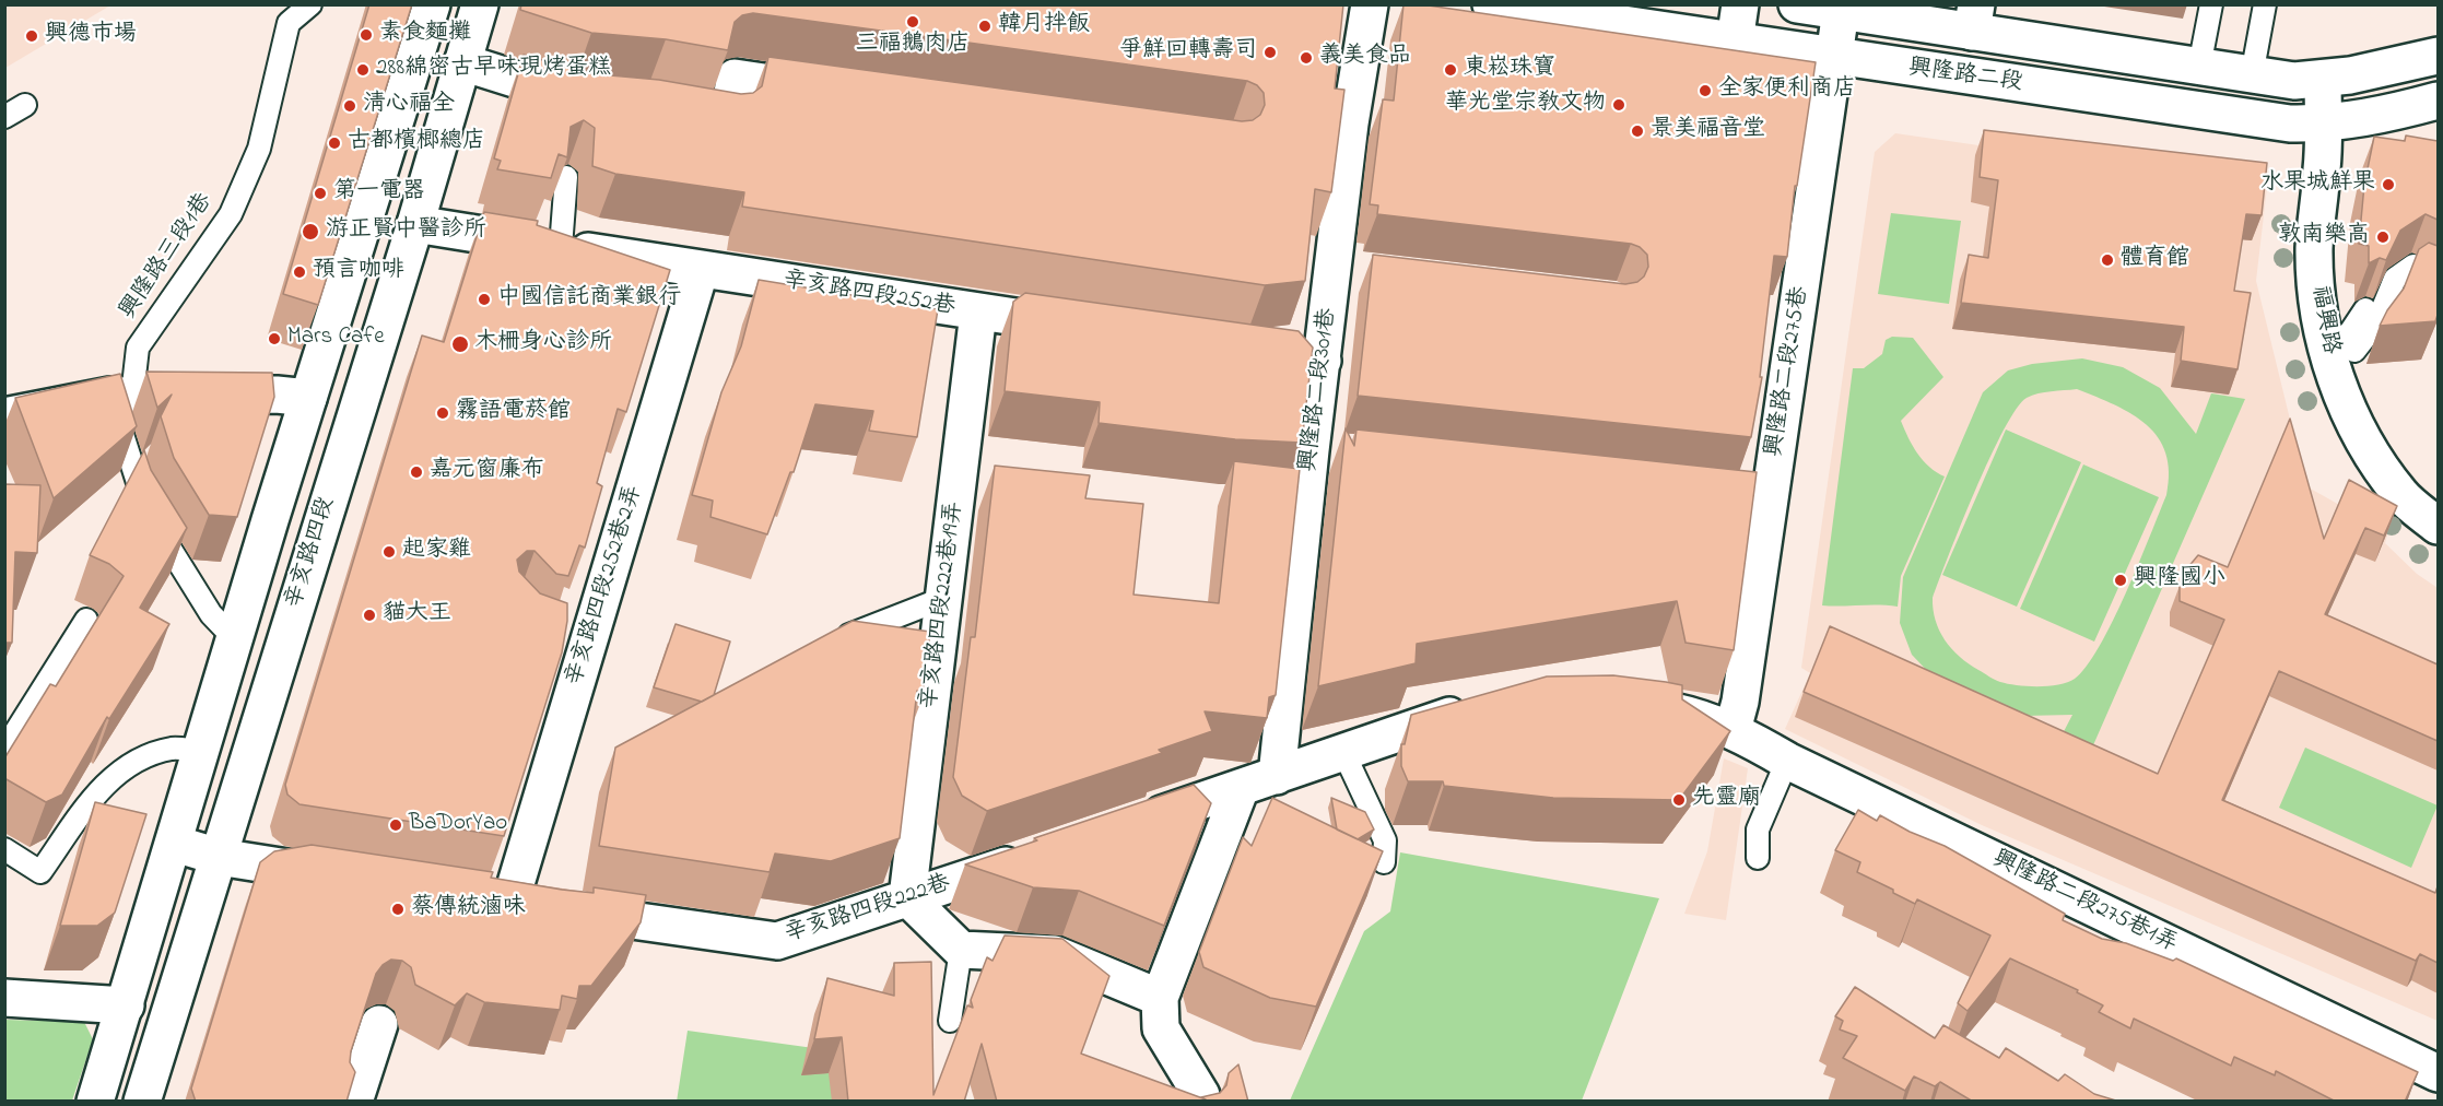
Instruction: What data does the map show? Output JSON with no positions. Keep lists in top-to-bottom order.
{
  "streets": {
    "street": [
      "興隆路二段",
      "辛亥路四段252巷",
      "福興路",
      "興隆路二段275巷",
      "興隆路二段301巷",
      "辛亥路四段",
      "辛亥路四段252巷2弄",
      "辛亥路四段222巷19弄",
      "興隆路二段275巷1弄",
      "辛亥路四段222巷"
    ],
    "lane": ["興隆路三段1巷"]
  },
  "crossings": [
    ["興隆路二段", "福興路"],
    ["興隆路二段", "興隆路二段275巷"],
    ["辛亥路四段252巷", "辛亥路四段"],
    ["辛亥路四段252巷", "辛亥路四段252巷2弄"],
    ["辛亥路四段252巷", "辛亥路四段222巷19弄"],
    ["興隆路二段275巷", "興隆路二段275巷1弄"],
    ["辛亥路四段252巷2弄", "辛亥路四段222巷"],
    ["辛亥路四段222巷19弄", "辛亥路四段222巷"]
  ],
  "places": [
    "三福鵝肉店",
    "韓月拌飯",
    "素食麵攤",
    "興德市場",
    "爭鮮回轉壽司",
    "義美食品",
    "288綿密古早味現烤蛋糕",
    "東崧珠寶",
    "全家便利商店",
    "華光堂宗教文物",
    "清心福全",
    "景美福音堂",
    "古都檳榔總店",
    "水果城鮮果",
    "第一電器",
    "游正賢中醫診所",
    "敦南樂高",
    "體育館",
    "預言咖啡",
    "中國信託商業銀行",
    "Mars Cafe",
    "木柵身心診所",
    "霧語電菸館",
    "嘉元窗廉布",
    "起家雞",
    "興隆國小",
    "貓大王",
    "先靈廟",
    "BaDorYao",
    "蔡傳統滷味"
  ]
}
